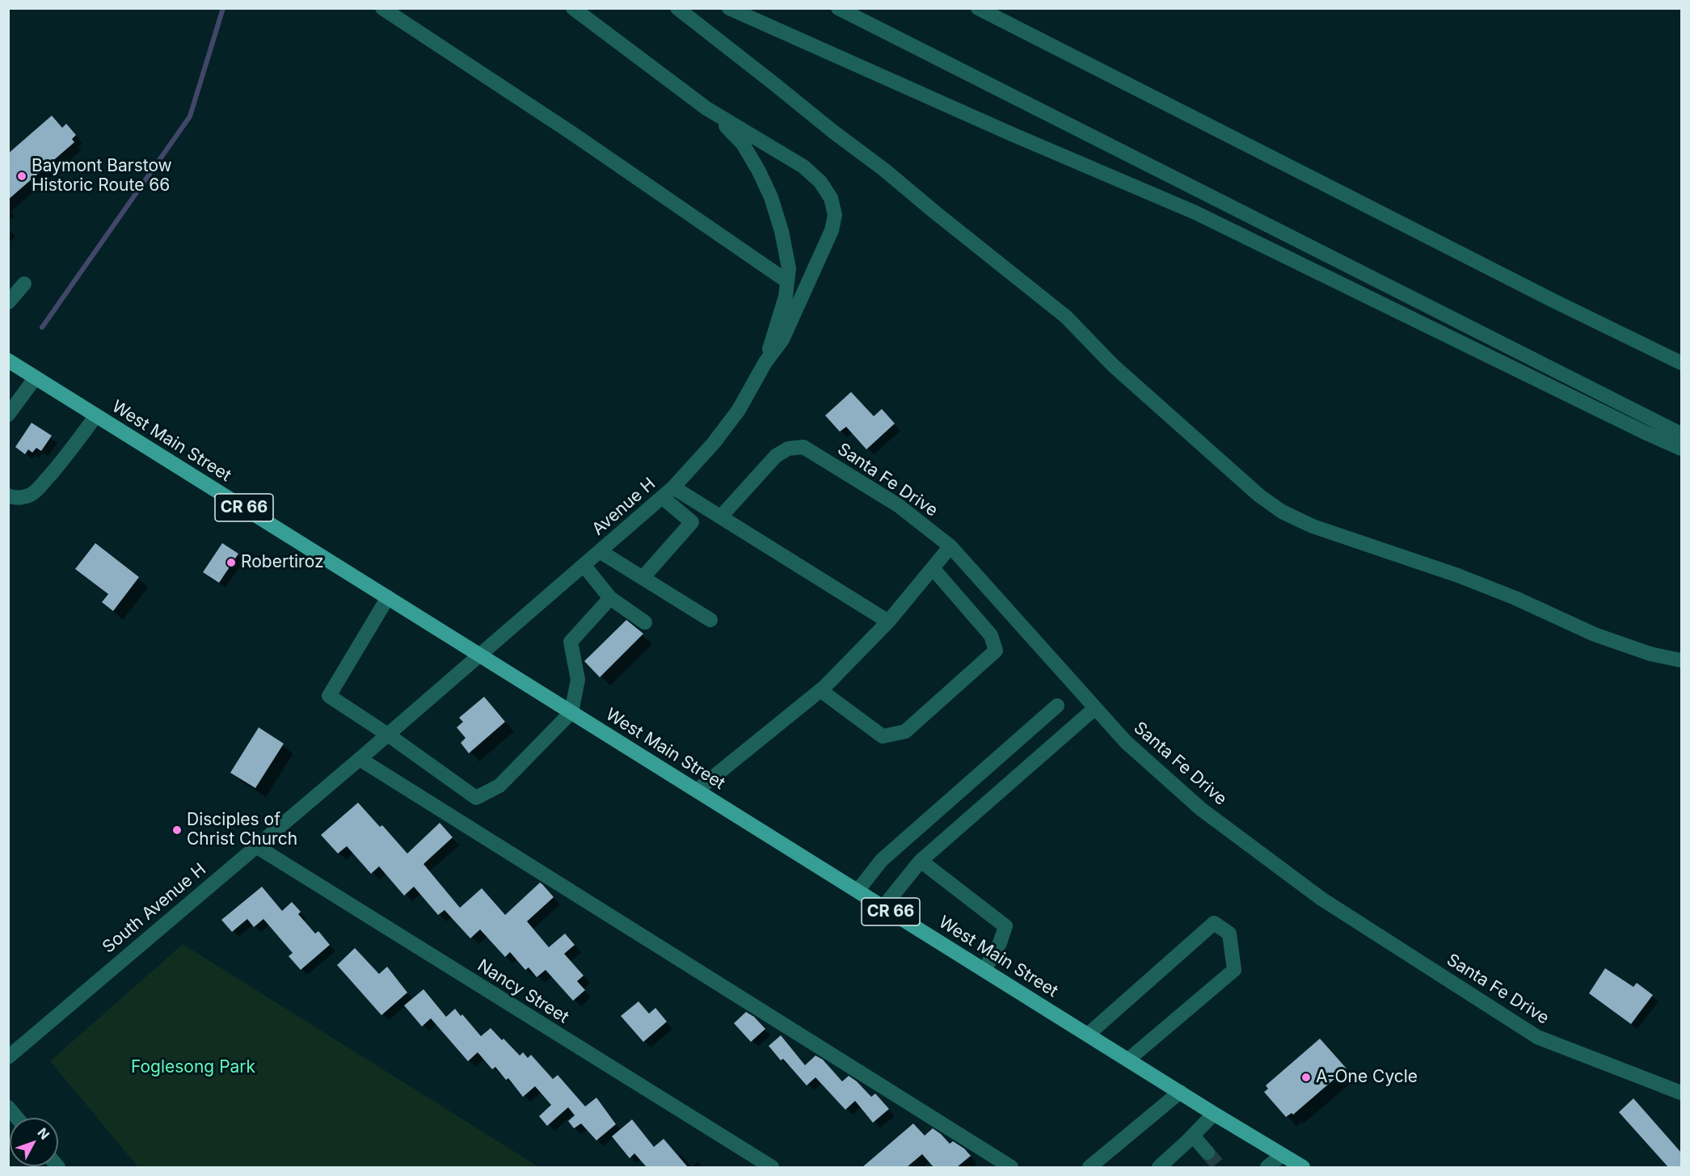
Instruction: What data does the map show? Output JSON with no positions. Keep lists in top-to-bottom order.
{
  "streets": {
    "main road": ["West Main Street", "CR 66"],
    "street": [
      "Santa Fe Drive",
      "Avenue H",
      "South Avenue H",
      "Nancy Street"
    ]
  },
  "crossings": [
    ["West Main Street", "Avenue H"],
    ["West Main Street", "South Avenue H"],
    ["Avenue H", "South Avenue H"],
    ["South Avenue H", "Nancy Street"]
  ],
  "parks": ["Foglesong Park"],
  "places": [
    "Baymont Barstow Historic Route 66",
    "Robertiroz",
    "Disciples of Christ Church",
    "A-One Cycle"
  ],
  "north": "top right"
}
